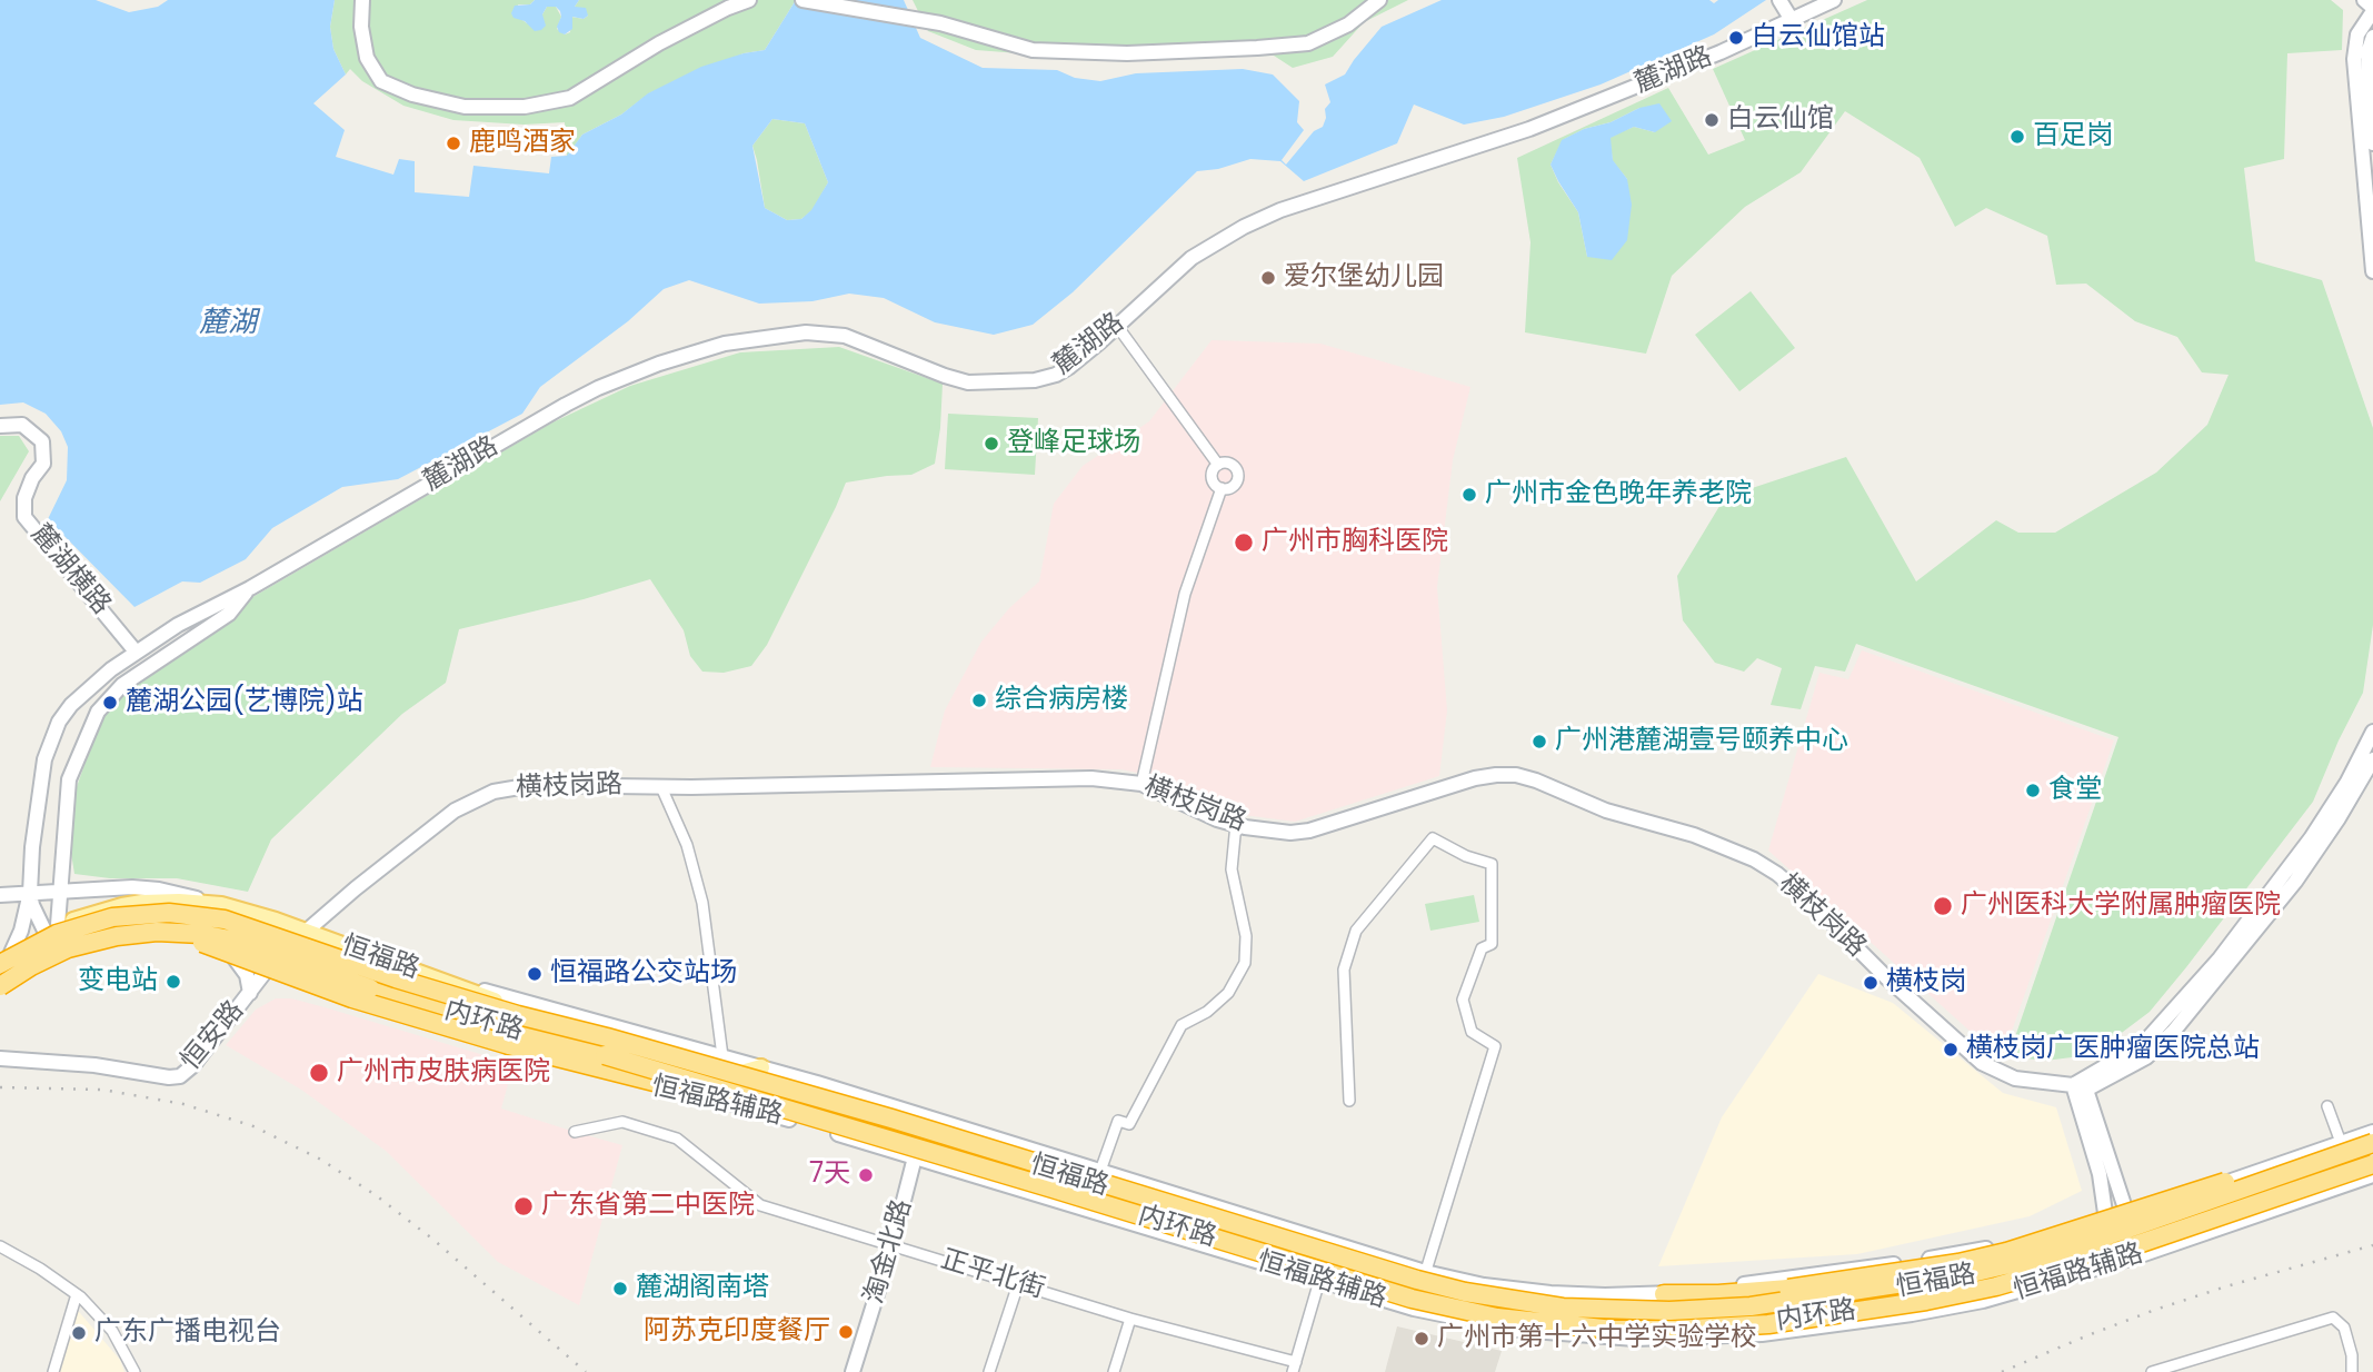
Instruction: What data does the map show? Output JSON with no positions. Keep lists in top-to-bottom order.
{
  "streets": {
    "highway": ["内环路"],
    "main road": [
      "麓湖路",
      "麓湖横路",
      "横枝岗路",
      "恒福路",
      "恒安路",
      "恒福路辅路",
      "淘金北路"
    ],
    "street": ["正平北街"]
  },
  "crossings": [
    ["麓湖路", "麓湖横路"],
    ["麓湖路", "恒福路"],
    ["麓湖路", "恒福路辅路"],
    ["横枝岗路", "恒福路"],
    ["横枝岗路", "恒安路"],
    ["恒福路", "内环路"],
    ["恒福路", "恒安路"],
    ["恒福路", "恒福路辅路"],
    ["恒福路", "淘金北路"],
    ["恒安路", "恒福路辅路"],
    ["恒福路辅路", "淘金北路"],
    ["淘金北路", "正平北街"]
  ],
  "water": ["麓湖"],
  "places": [
    "白云仙馆站",
    "白云仙馆",
    "百足岗",
    "鹿鸣酒家",
    "爱尔堡幼儿园",
    "登峰足球场",
    "广州市金色晚年养老院",
    "广州市胸科医院",
    "综合病房楼",
    "麓湖公园(艺博院)站",
    "广州港麓湖壹号颐养中心",
    "食堂",
    "广州医科大学附属肿瘤医院",
    "恒福路公交站场",
    "变电站",
    "横枝岗",
    "横枝岗广医肿瘤医院总站",
    "广州市皮肤病医院",
    "7天",
    "广东省第二中医院",
    "麓湖阁南塔",
    "阿苏克印度餐厅",
    "广东广播电视台",
    "广州市第十六中学实验学校"
  ]
}
